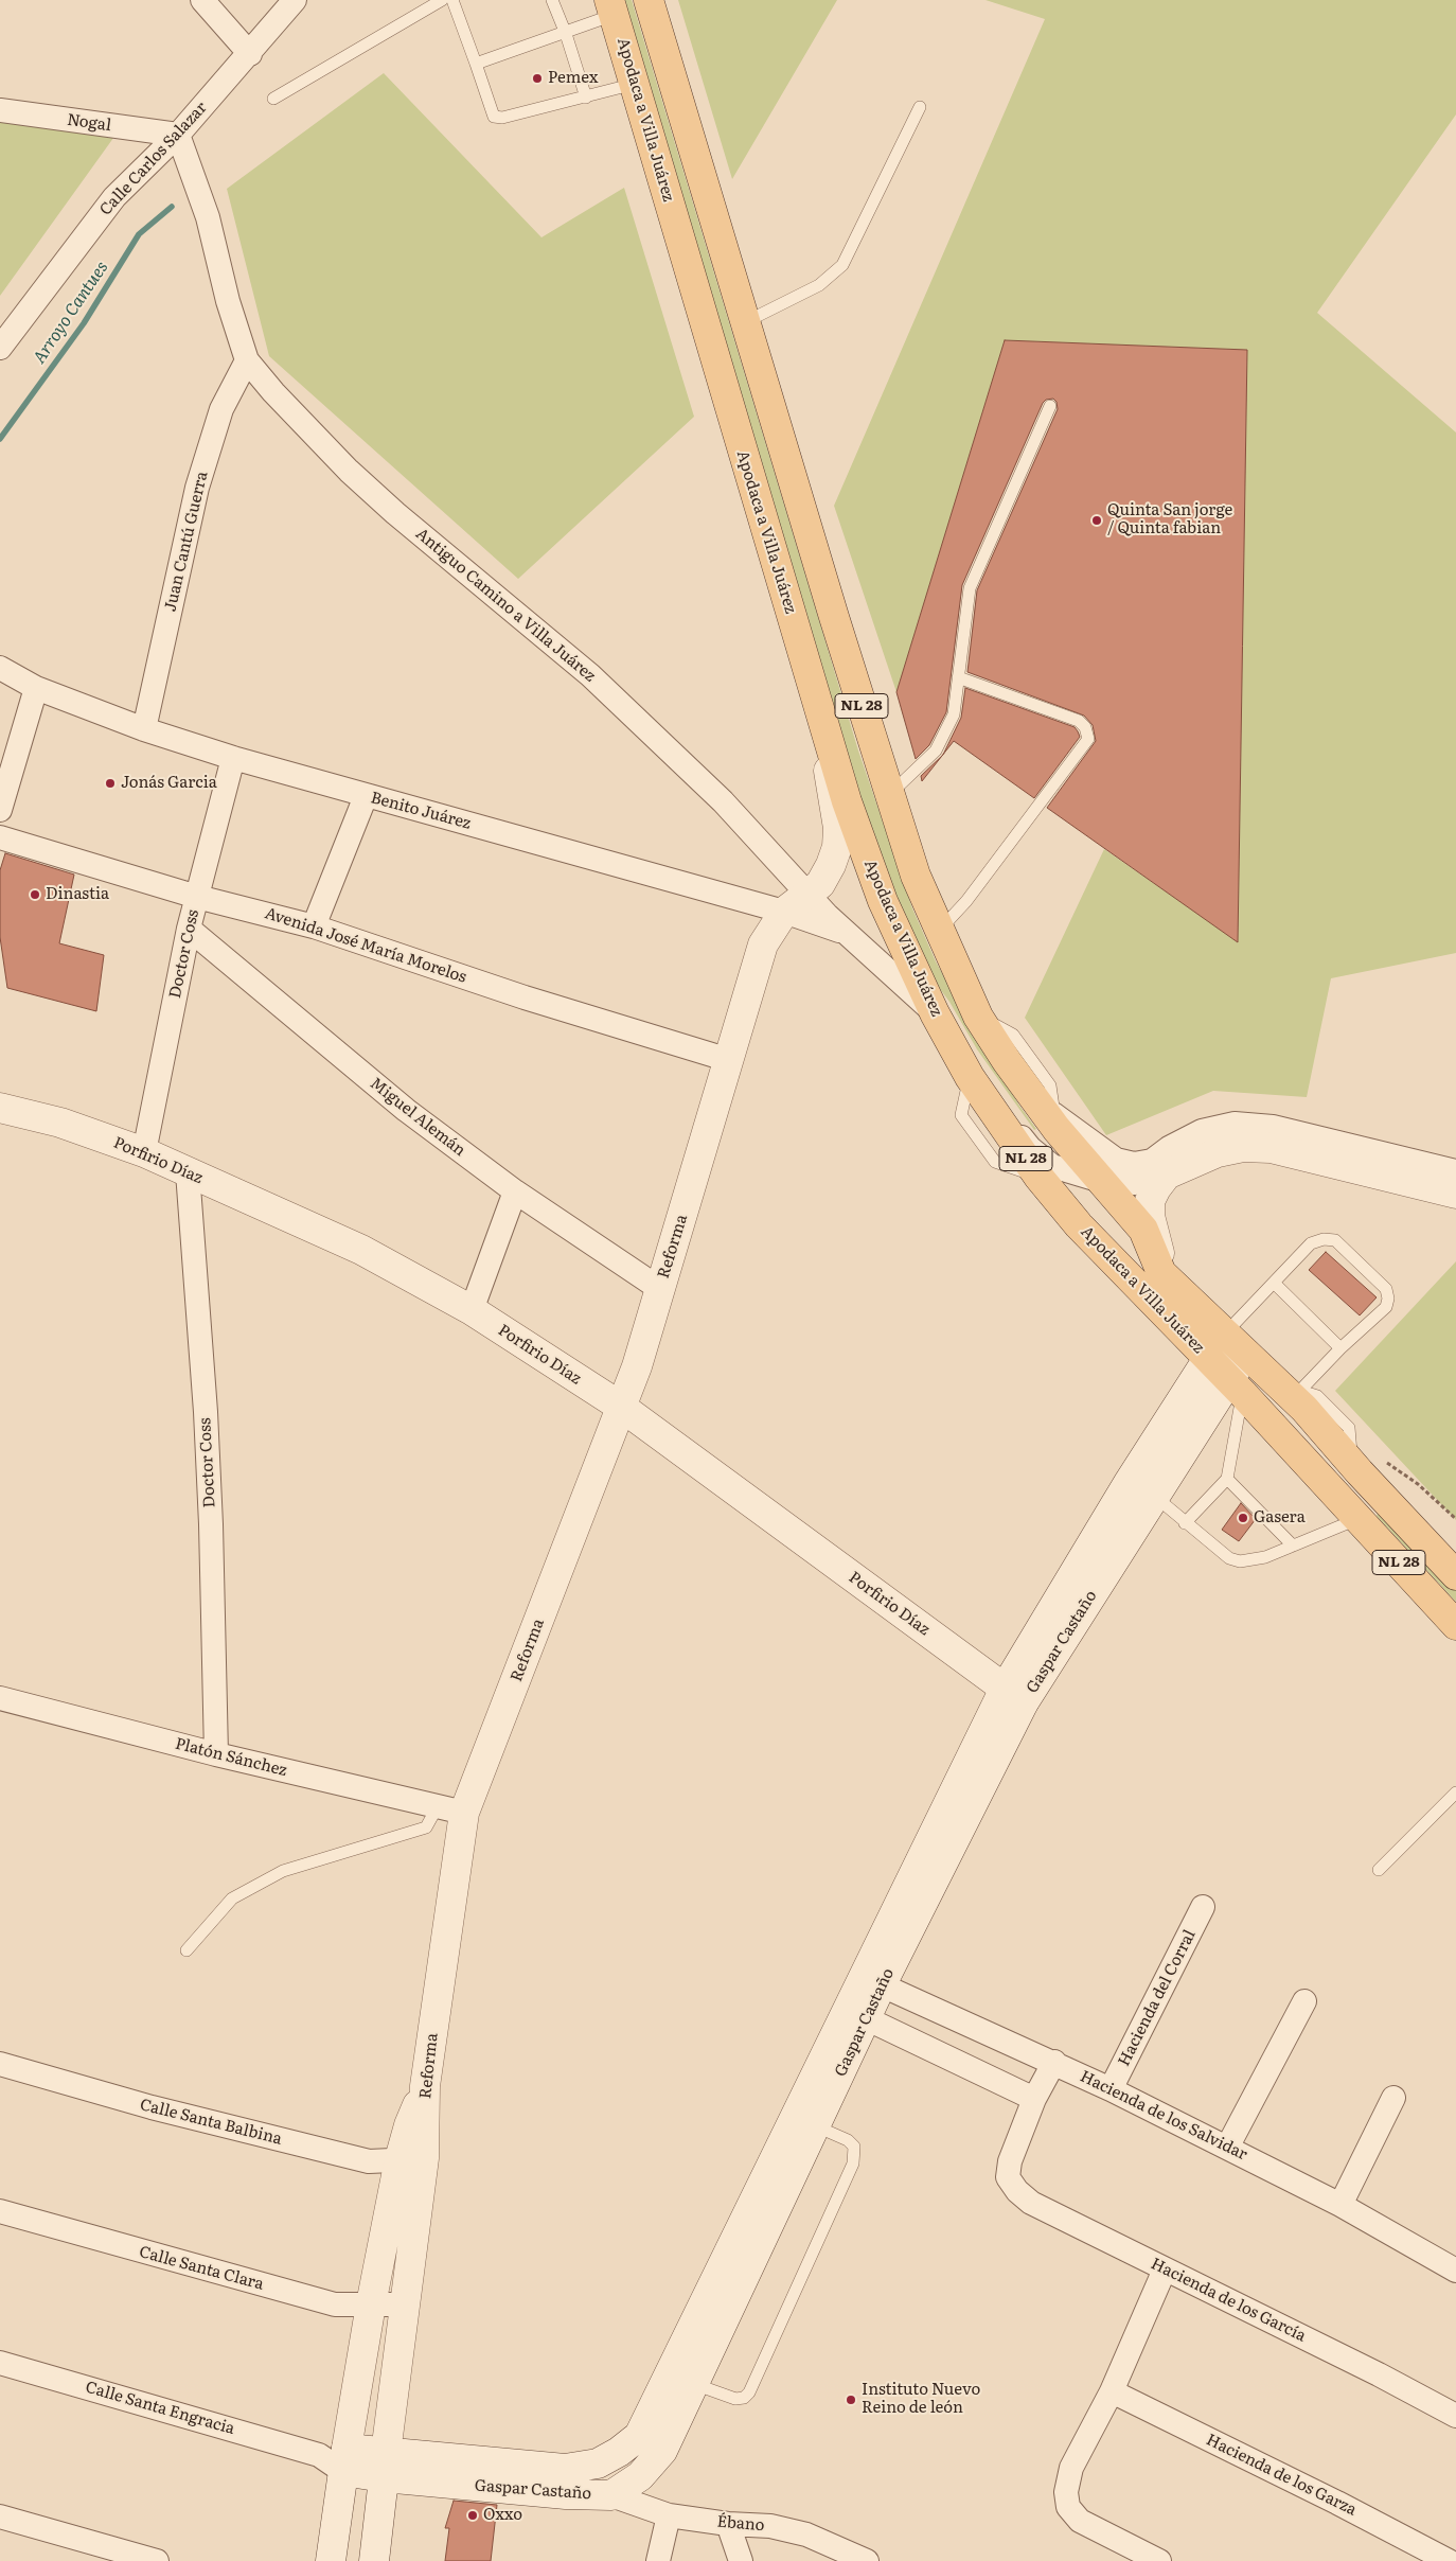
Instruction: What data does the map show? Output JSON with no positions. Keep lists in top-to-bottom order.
{
  "streets": {
    "main road": ["Apodaca a Villa Juárez", "NL 28"],
    "street": [
      "Nogal",
      "Calle Carlos Salazar",
      "Juan Cantú Guerra",
      "Antiguo Camino a Villa Juárez",
      "Benito Juárez",
      "Avenida José María Morelos",
      "Doctor Coss",
      "Miguel Alemán",
      "Porfirio Díaz",
      "Reforma",
      "Gaspar Castaño",
      "Platón Sánchez",
      "Hacienda del Corral",
      "Hacienda de los Salvidar",
      "Calle Santa Balbina",
      "Calle Santa Clara",
      "Hacienda de los García",
      "Calle Santa Engracia",
      "Hacienda de los Garza",
      "Ébano"
    ]
  },
  "crossings": [
    ["Apodaca a Villa Juárez", "Antiguo Camino a Villa Juárez"],
    ["Apodaca a Villa Juárez", "Reforma"],
    ["Apodaca a Villa Juárez", "Gaspar Castaño"],
    ["Nogal", "Calle Carlos Salazar"],
    ["Nogal", "Antiguo Camino a Villa Juárez"],
    ["Calle Carlos Salazar", "Antiguo Camino a Villa Juárez"],
    ["Juan Cantú Guerra", "Antiguo Camino a Villa Juárez"],
    ["Juan Cantú Guerra", "Benito Juárez"],
    ["Antiguo Camino a Villa Juárez", "Benito Juárez"],
    ["Antiguo Camino a Villa Juárez", "Reforma"],
    ["Benito Juárez", "Doctor Coss"],
    ["Benito Juárez", "Reforma"],
    ["Avenida José María Morelos", "Doctor Coss"],
    ["Avenida José María Morelos", "Reforma"],
    ["Doctor Coss", "Miguel Alemán"],
    ["Doctor Coss", "Porfirio Díaz"],
    ["Doctor Coss", "Platón Sánchez"],
    ["Miguel Alemán", "Reforma"],
    ["Porfirio Díaz", "Reforma"],
    ["Porfirio Díaz", "Gaspar Castaño"],
    ["Reforma", "Platón Sánchez"],
    ["Reforma", "Calle Santa Balbina"],
    ["Gaspar Castaño", "Hacienda de los Salvidar"],
    ["Gaspar Castaño", "Calle Santa Engracia"],
    ["Gaspar Castaño", "Ébano"],
    ["Hacienda del Corral", "Hacienda de los Salvidar"]
  ],
  "water": ["Arroyo Cantues"],
  "places": [
    "Pemex",
    "Quinta San jorge / Quinta fabian",
    "Jonás Garcia",
    "Dinastia",
    "Gasera",
    "Instituto Nuevo Reino de león",
    "Oxxo"
  ]
}
